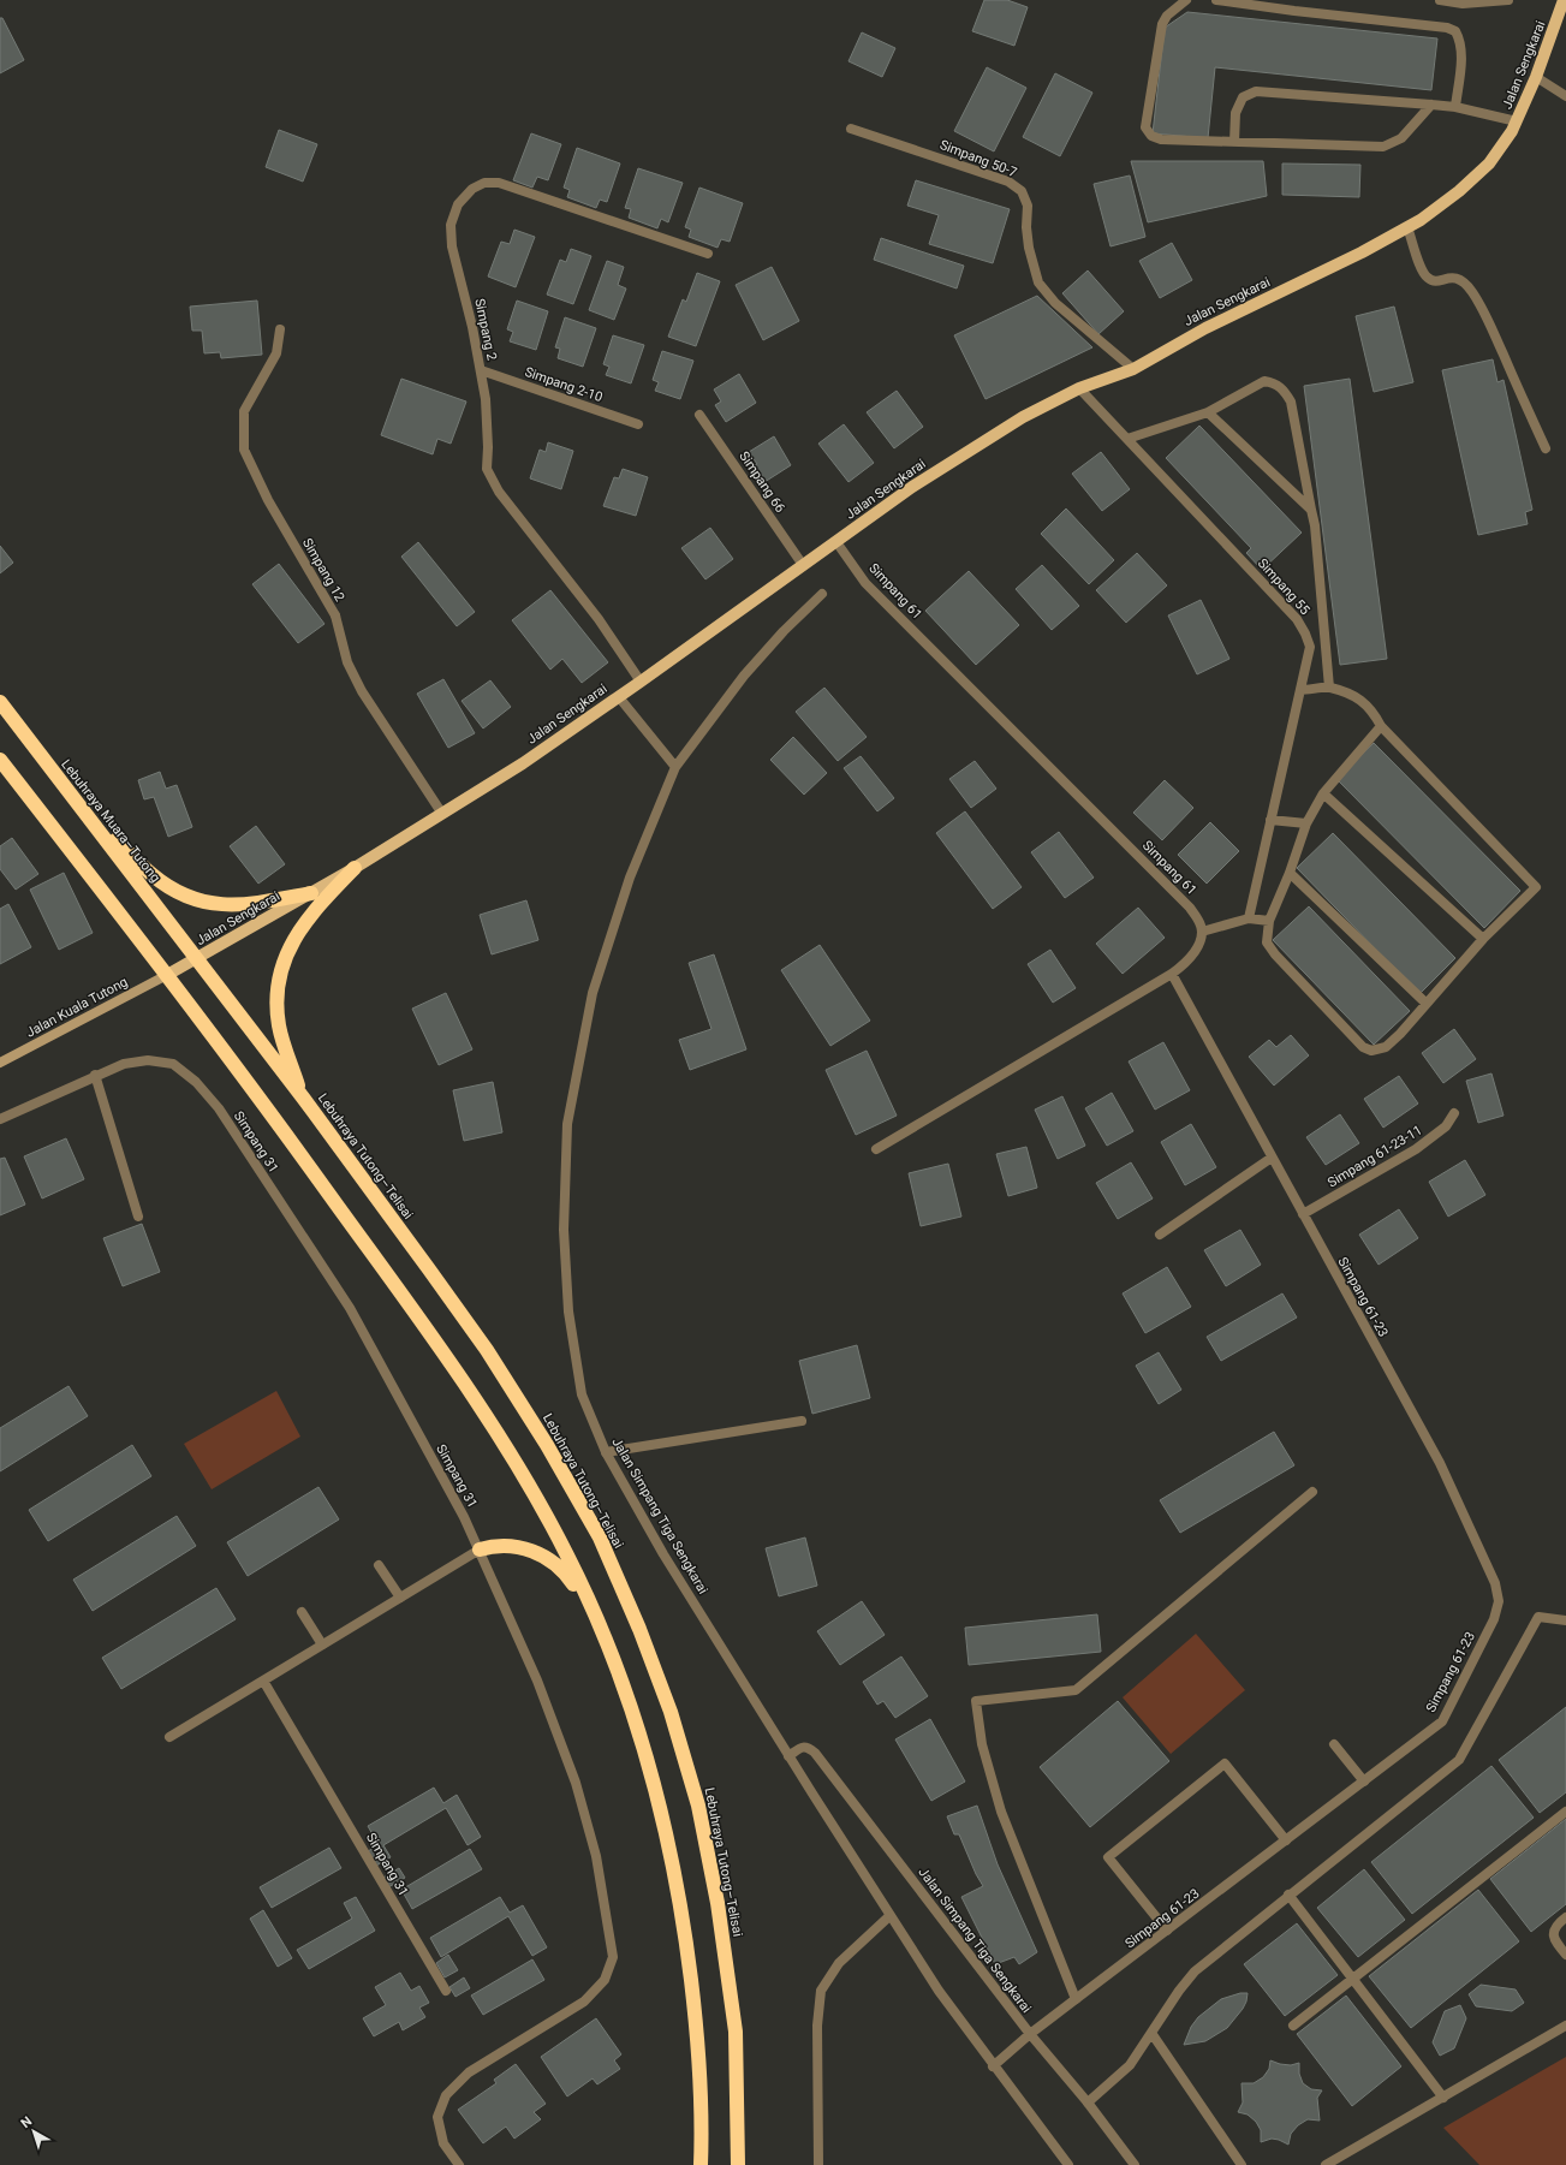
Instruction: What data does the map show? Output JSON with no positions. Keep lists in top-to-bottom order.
{
  "streets": {
    "highway": ["Lebuhraya Muara–Tutong", "Lebuhraya Tutong–Telisai"],
    "main road": ["Jalan Sengkarai"],
    "street": [
      "Simpang 50-7",
      "Simpang 2",
      "Simpang 2-10",
      "Simpang 66",
      "Simpang 12",
      "Simpang 55",
      "Simpang 61",
      "Jalan Kuala Tutong",
      "Simpang 31",
      "Simpang 61-23-11",
      "Simpang 61-23",
      "Jalan Simpang Tiga Sengkarai"
    ]
  },
  "crossings": [
    ["Jalan Sengkarai", "Simpang 50-7"],
    ["Jalan Sengkarai", "Simpang 2"],
    ["Jalan Sengkarai", "Simpang 66"],
    ["Jalan Sengkarai", "Simpang 12"],
    ["Jalan Sengkarai", "Simpang 55"],
    ["Jalan Sengkarai", "Simpang 61"],
    ["Jalan Sengkarai", "Lebuhraya Muara–Tutong"],
    ["Jalan Sengkarai", "Jalan Kuala Tutong"],
    ["Jalan Sengkarai", "Lebuhraya Tutong–Telisai"],
    ["Simpang 2", "Simpang 2-10"],
    ["Lebuhraya Muara–Tutong", "Lebuhraya Tutong–Telisai"],
    ["Simpang 61-23-11", "Simpang 61-23"],
    ["Simpang 61-23", "Jalan Simpang Tiga Sengkarai"]
  ],
  "north": "top left"
}
